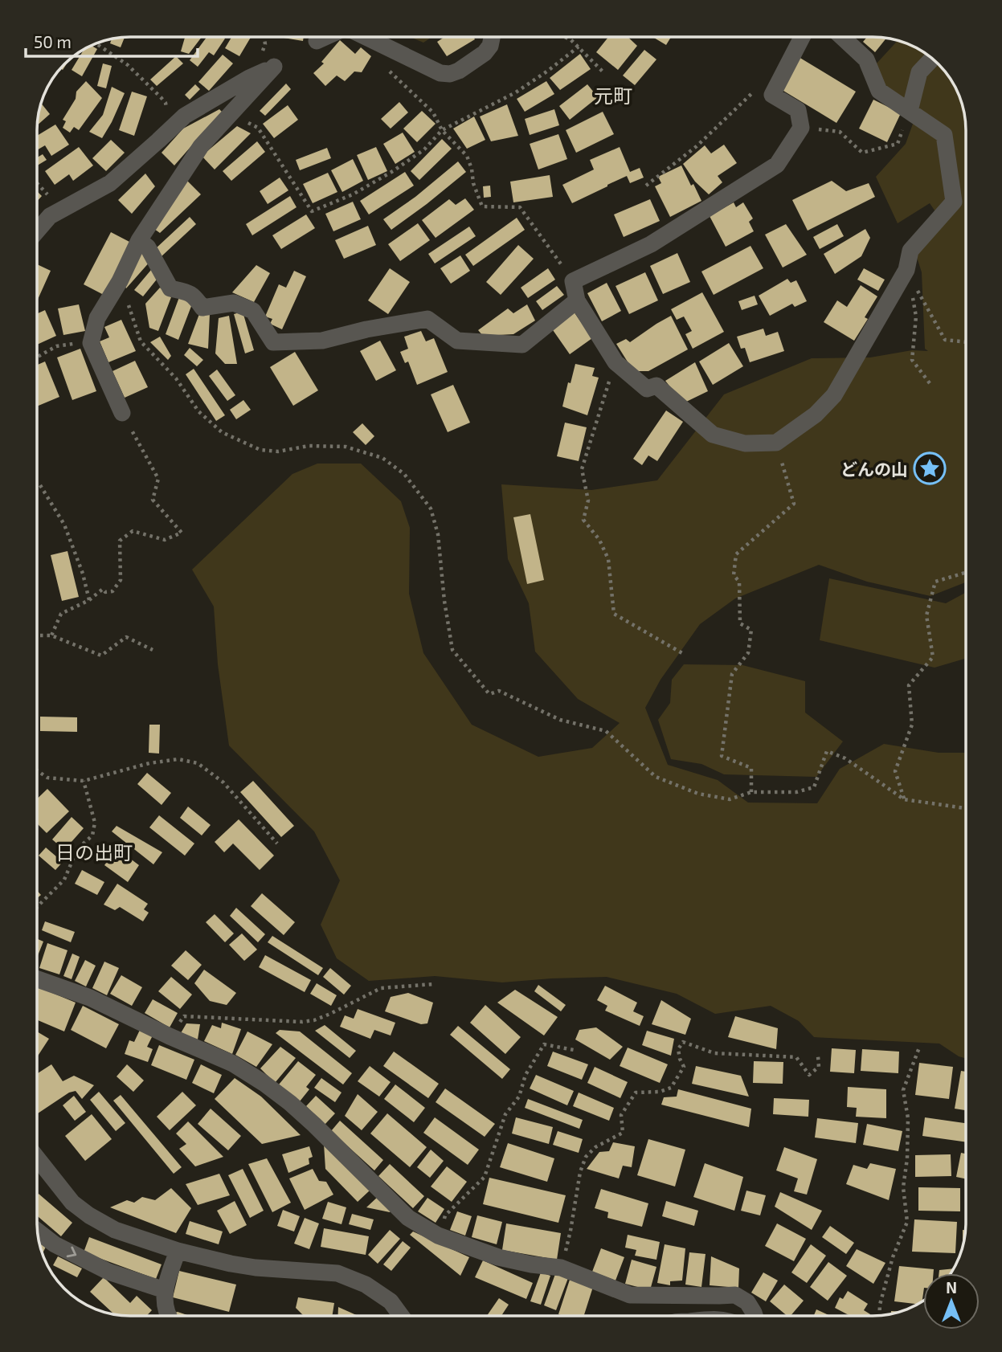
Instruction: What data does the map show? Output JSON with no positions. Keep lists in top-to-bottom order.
{
  "districts": ["元町", "日の出町"],
  "places": {
    "place": ["どんの山"]
  },
  "scale_bar": "50 m",
  "north": "top"
}
